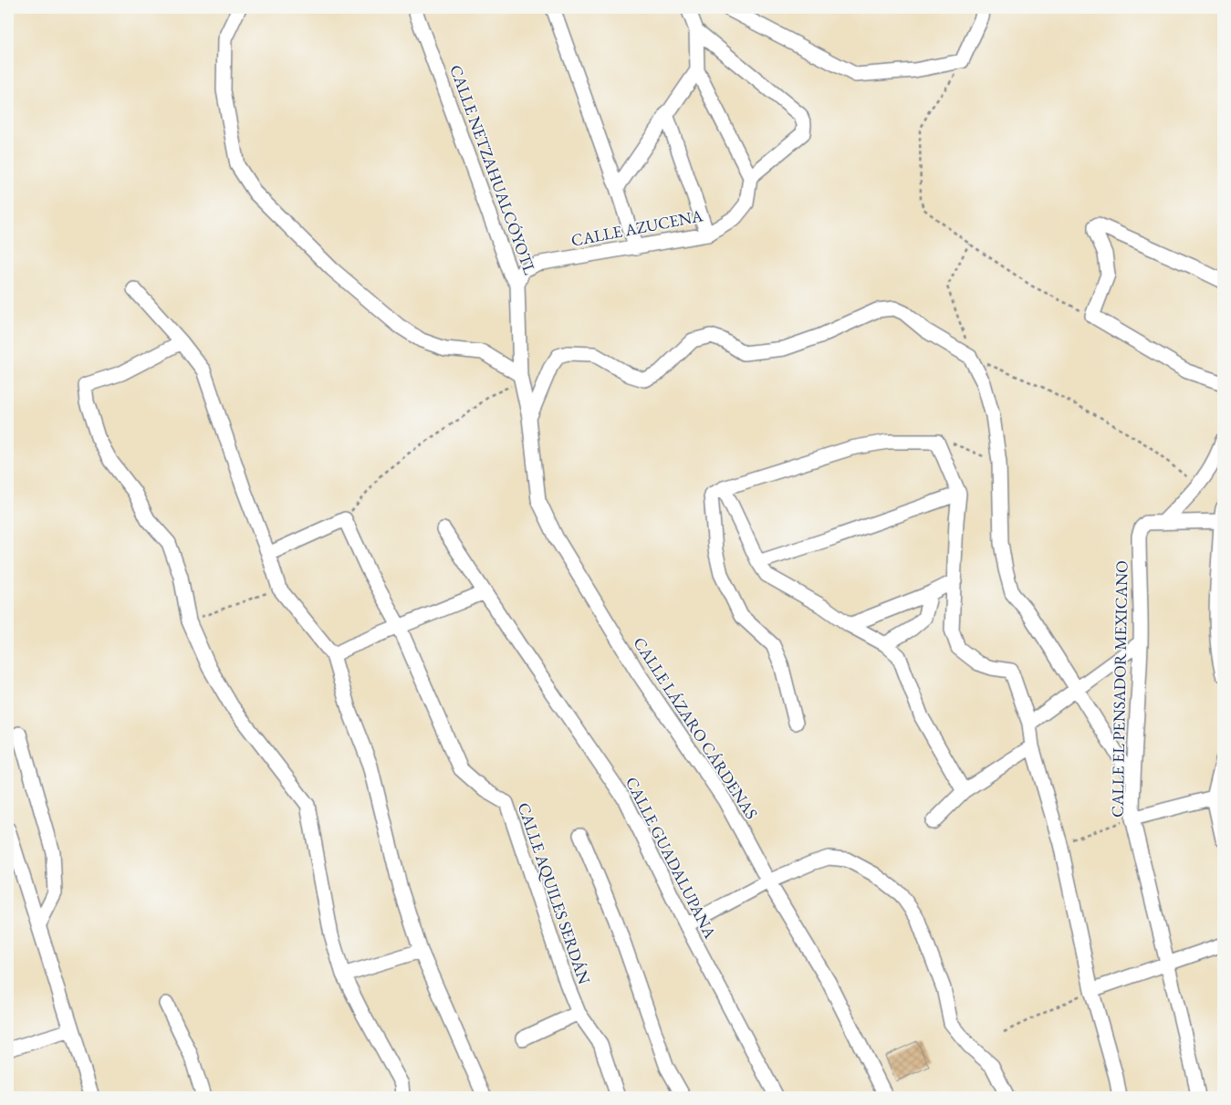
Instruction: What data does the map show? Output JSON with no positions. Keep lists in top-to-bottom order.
{
  "streets": {
    "street": [
      "CALLE NETZAHUALCÓYOTL",
      "CALLE AZUCENA",
      "CALLE EL PENSADOR MEXICANO",
      "CALLE LÁZARO CÁRDENAS",
      "CALLE GUADALUPANA",
      "CALLE AQUILES SERDÁN"
    ]
  },
  "crossings": [
    ["CALLE NETZAHUALCÓYOTL", "CALLE AZUCENA"],
    ["CALLE NETZAHUALCÓYOTL", "CALLE LÁZARO CÁRDENAS"]
  ]
}
